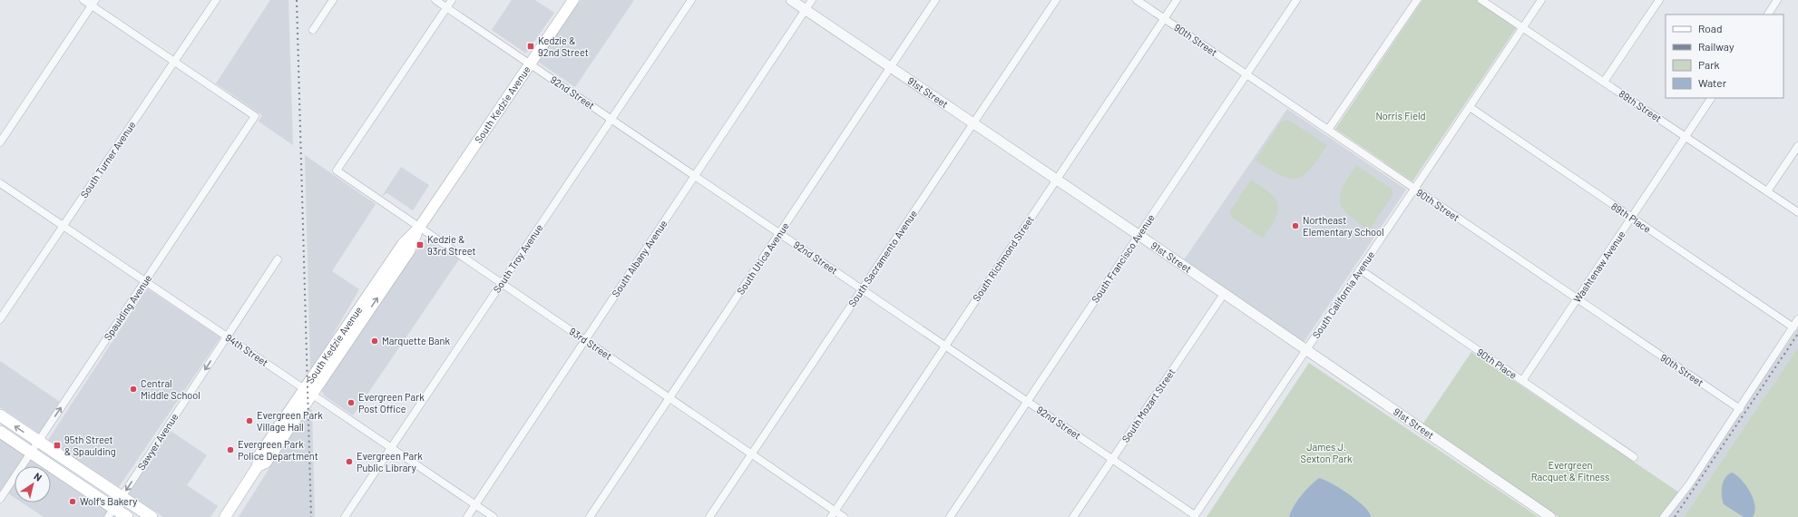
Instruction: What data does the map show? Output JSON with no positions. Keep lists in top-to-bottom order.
{
  "streets": {
    "main road": ["South Kedzie Avenue"],
    "street": [
      "90th Street",
      "92nd Street",
      "91st Street",
      "89th Street",
      "South Turner Avenue",
      "89th Place",
      "South Troy Avenue",
      "South Albany Avenue",
      "South Utica Avenue",
      "South Sacramento Avenue",
      "South Richmond Street",
      "South Francisco Avenue",
      "Washtenaw Avenue",
      "South California Avenue",
      "Spaulding Avenue",
      "93rd Street",
      "94th Street",
      "90th Place",
      "South Mozart Street",
      "Sawyer Avenue"
    ]
  },
  "crossings": [
    ["90th Street", "South Richmond Street"],
    ["90th Street", "South Francisco Avenue"],
    ["90th Street", "Washtenaw Avenue"],
    ["90th Street", "South California Avenue"],
    ["92nd Street", "South Kedzie Avenue"],
    ["92nd Street", "South Troy Avenue"],
    ["92nd Street", "South Albany Avenue"],
    ["92nd Street", "South Utica Avenue"],
    ["92nd Street", "South Sacramento Avenue"],
    ["92nd Street", "South Richmond Street"],
    ["92nd Street", "South Francisco Avenue"],
    ["92nd Street", "South California Avenue"],
    ["92nd Street", "93rd Street"],
    ["92nd Street", "South Mozart Street"],
    ["91st Street", "South Albany Avenue"],
    ["91st Street", "South Utica Avenue"],
    ["91st Street", "South Sacramento Avenue"],
    ["91st Street", "South Richmond Street"],
    ["91st Street", "South Francisco Avenue"],
    ["91st Street", "South California Avenue"],
    ["91st Street", "South Mozart Street"],
    ["South Kedzie Avenue", "93rd Street"],
    ["South Kedzie Avenue", "94th Street"],
    ["89th Street", "Washtenaw Avenue"],
    ["89th Street", "South California Avenue"],
    ["South Turner Avenue", "Spaulding Avenue"],
    ["South Turner Avenue", "94th Street"],
    ["89th Place", "Washtenaw Avenue"],
    ["89th Place", "South California Avenue"],
    ["South Troy Avenue", "93rd Street"],
    ["South Troy Avenue", "94th Street"],
    ["South Albany Avenue", "93rd Street"],
    ["South Albany Avenue", "94th Street"],
    ["South Utica Avenue", "93rd Street"],
    ["South Sacramento Avenue", "93rd Street"],
    ["South Richmond Street", "93rd Street"],
    ["Washtenaw Avenue", "90th Place"],
    ["South California Avenue", "90th Place"],
    ["Spaulding Avenue", "94th Street"],
    ["94th Street", "Sawyer Avenue"]
  ],
  "one_way": ["Sawyer Avenue"],
  "parks": ["Norris Field", "James J. Sexton Park", "Evergreen Racquet & Fitness"],
  "places": {
    "transit": ["Kedzie & 92nd Street", "Kedzie & 93rd Street", "95th Street & Spaulding"],
    "other": [
      "Northeast Elementary School",
      "Marquette Bank",
      "Central Middle School",
      "Evergreen Park Post Office",
      "Evergreen Park Village Hall",
      "Evergreen Park Police Department",
      "Evergreen Park Public Library",
      "Wolf's Bakery"
    ]
  },
  "legend": [
    "Road",
    "Railway",
    "Park",
    "Water"
  ],
  "north": "top right"
}
